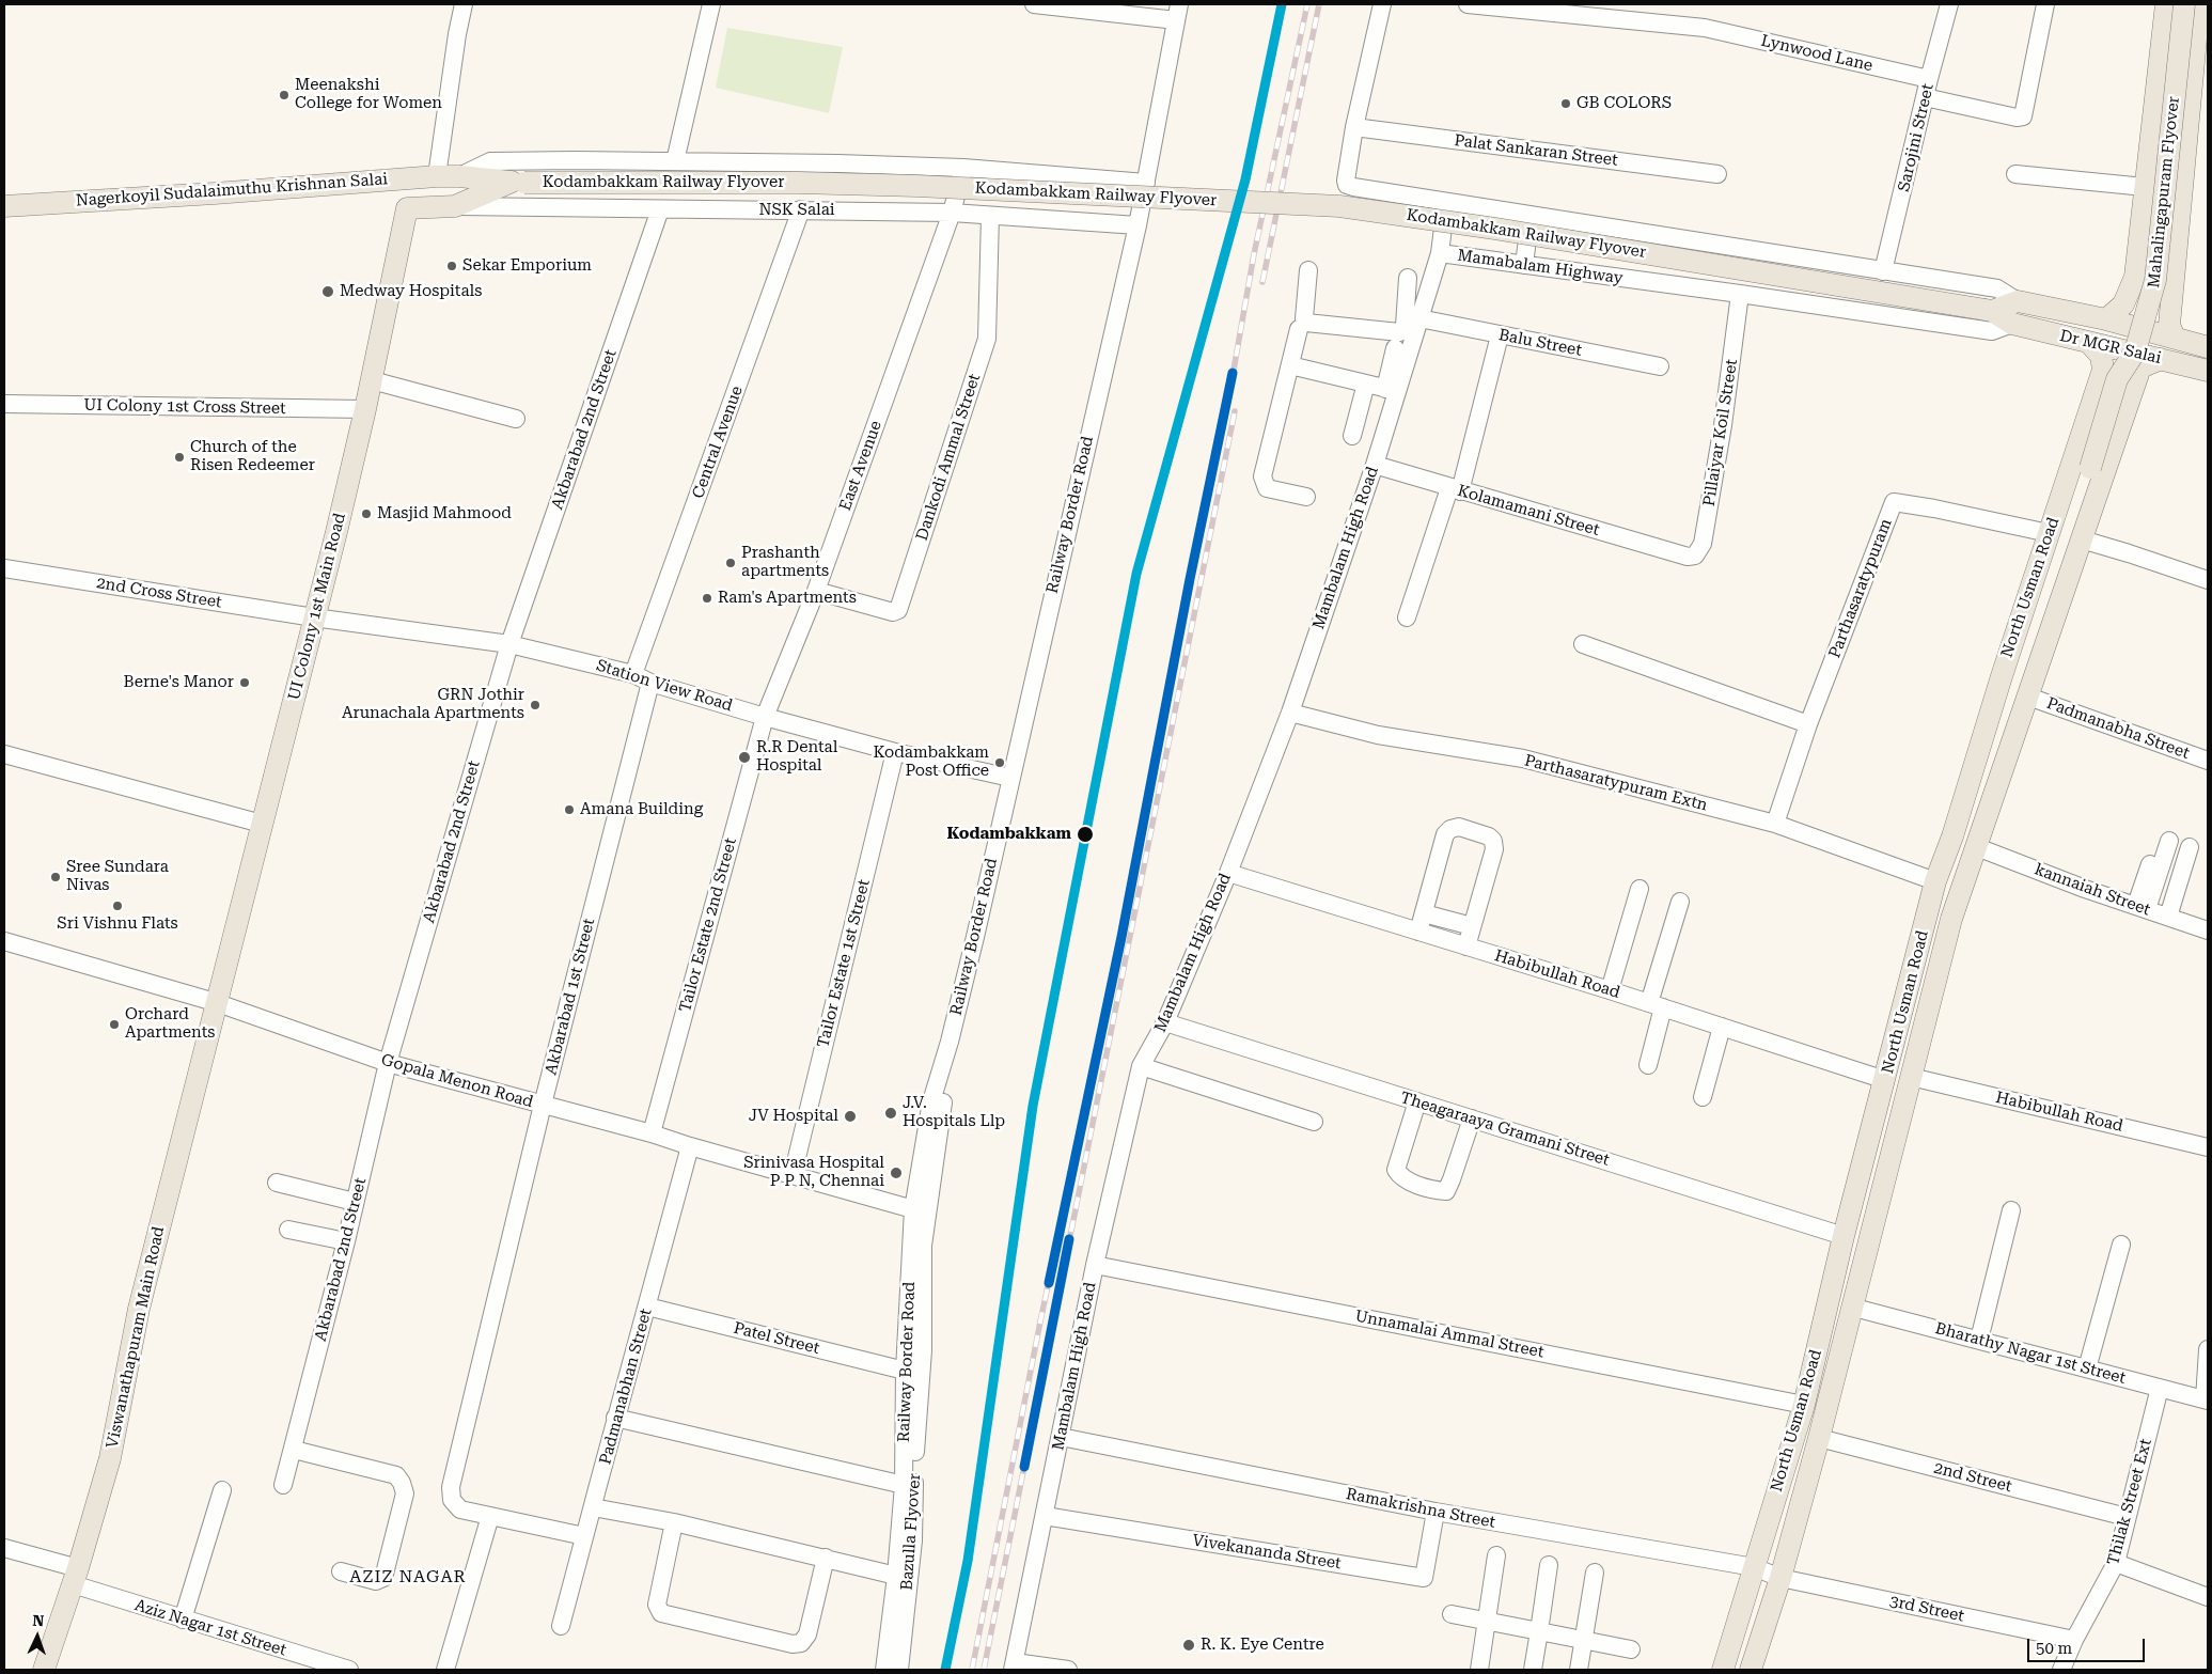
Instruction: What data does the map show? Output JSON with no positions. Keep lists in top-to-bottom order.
{
  "streets": {
    "main road": [
      "Kodambakkam Railway Flyover",
      "Nagerkoyil Sudalaimuthu Krishnan Salai",
      "Mahalingapuram Flyover",
      "Dr MGR Salai",
      "North Usman Road",
      "UI Colony 1st Main Road",
      "Viswanathapuram Main Road"
    ],
    "street": [
      "Lynwood Lane",
      "Sarojini Street",
      "Palat Sankaran Street",
      "NSK Salai",
      "Mamabalam Highway",
      "Balu Street",
      "UI Colony 1st Cross Street",
      "Akbarabad 2nd Street",
      "Pillaiyar Koil Street",
      "Central Avenue",
      "Dankodi Ammal Street",
      "East Avenue",
      "Kolamamani Street",
      "Railway Border Road",
      "Mambalam High Road",
      "Parthasaratypuram",
      "2nd Cross Street",
      "Station View Road",
      "Padmanabha Street",
      "Parthasaratypuram Extn",
      "kannaiah Street",
      "Tailor Estate 2nd Street",
      "Tailor Estate 1st Street",
      "Habibullah Road",
      "Akbarabad 1st Street",
      "Gopala Menon Road",
      "Theagaraaya Gramani Street",
      "Unnamalai Ammal Street",
      "Patel Street",
      "Bharathy Nagar 1st Street",
      "Padmanabhan Street",
      "2nd Street",
      "Thilak Street Ext",
      "Ramakrishna Street",
      "Bazulla Flyover",
      "Vivekananda Street",
      "3rd Street",
      "Aziz Nagar 1st Street"
    ]
  },
  "crossings": [
    ["Lynwood Lane", "Sarojini Street"],
    ["Kodambakkam Railway Flyover", "Nagerkoyil Sudalaimuthu Krishnan Salai"],
    ["Kodambakkam Railway Flyover", "NSK Salai"],
    ["Kodambakkam Railway Flyover", "Mamabalam Highway"],
    ["Kodambakkam Railway Flyover", "Dr MGR Salai"],
    ["Kodambakkam Railway Flyover", "UI Colony 1st Main Road"],
    ["Mahalingapuram Flyover", "North Usman Road"],
    ["Mahalingapuram Flyover", "kannaiah Street"],
    ["NSK Salai", "Akbarabad 2nd Street"],
    ["NSK Salai", "Central Avenue"],
    ["NSK Salai", "Dankodi Ammal Street"],
    ["NSK Salai", "East Avenue"],
    ["NSK Salai", "Railway Border Road"],
    ["Mamabalam Highway", "Dr MGR Salai"],
    ["Mamabalam Highway", "Pillaiyar Koil Street"],
    ["Mamabalam Highway", "Mambalam High Road"],
    ["Balu Street", "Mambalam High Road"],
    ["Dr MGR Salai", "North Usman Road"],
    ["UI Colony 1st Cross Street", "UI Colony 1st Main Road"],
    ["Akbarabad 2nd Street", "Station View Road"],
    ["Akbarabad 2nd Street", "Gopala Menon Road"],
    ["Pillaiyar Koil Street", "Kolamamani Street"],
    ["Central Avenue", "Station View Road"],
    ["Dankodi Ammal Street", "East Avenue"],
    ["East Avenue", "Station View Road"],
    ["East Avenue", "Tailor Estate 2nd Street"],
    ["Kolamamani Street", "Mambalam High Road"],
    ["Railway Border Road", "Station View Road"],
    ["Railway Border Road", "Gopala Menon Road"],
    ["Railway Border Road", "Patel Street"],
    ["Railway Border Road", "Bazulla Flyover"],
    ["Mambalam High Road", "Parthasaratypuram Extn"],
    ["Mambalam High Road", "Habibullah Road"],
    ["Mambalam High Road", "Theagaraaya Gramani Street"],
    ["Mambalam High Road", "Unnamalai Ammal Street"],
    ["Mambalam High Road", "Ramakrishna Street"],
    ["Mambalam High Road", "Vivekananda Street"],
    ["North Usman Road", "Parthasaratypuram"],
    ["North Usman Road", "Padmanabha Street"],
    ["North Usman Road", "Parthasaratypuram Extn"],
    ["North Usman Road", "kannaiah Street"],
    ["North Usman Road", "Habibullah Road"],
    ["North Usman Road", "Theagaraaya Gramani Street"],
    ["North Usman Road", "Unnamalai Ammal Street"],
    ["North Usman Road", "Bharathy Nagar 1st Street"],
    ["North Usman Road", "2nd Street"],
    ["North Usman Road", "Ramakrishna Street"],
    ["North Usman Road", "3rd Street"],
    ["Parthasaratypuram", "Parthasaratypuram Extn"],
    ["2nd Cross Street", "UI Colony 1st Main Road"],
    ["2nd Cross Street", "Station View Road"],
    ["UI Colony 1st Main Road", "Station View Road"],
    ["UI Colony 1st Main Road", "Gopala Menon Road"],
    ["UI Colony 1st Main Road", "Viswanathapuram Main Road"],
    ["Station View Road", "Tailor Estate 2nd Street"],
    ["Station View Road", "Tailor Estate 1st Street"],
    ["Station View Road", "Akbarabad 1st Street"],
    ["Tailor Estate 2nd Street", "Gopala Menon Road"],
    ["Tailor Estate 1st Street", "Gopala Menon Road"],
    ["Akbarabad 1st Street", "Gopala Menon Road"],
    ["Gopala Menon Road", "Viswanathapuram Main Road"],
    ["Gopala Menon Road", "Padmanabhan Street"],
    ["Viswanathapuram Main Road", "Aziz Nagar 1st Street"],
    ["Patel Street", "Padmanabhan Street"],
    ["Bharathy Nagar 1st Street", "Thilak Street Ext"],
    ["2nd Street", "Thilak Street Ext"],
    ["Thilak Street Ext", "3rd Street"],
    ["Ramakrishna Street", "Vivekananda Street"],
    ["Ramakrishna Street", "3rd Street"]
  ],
  "districts": ["AZIZ NAGAR"],
  "places": [
    "Meenakshi College for Women",
    "GB COLORS",
    "Sekar Emporium",
    "Medway Hospitals",
    "Church of the Risen Redeemer",
    "Masjid Mahmood",
    "Prashanth apartments",
    "Ram's Apartments",
    "Berne's Manor",
    "GRN Jothir Arunachala Apartments",
    "R.R Dental Hospital",
    "Kodambakkam Post Office",
    "Amana Building",
    "Kodambakkam",
    "Sree Sundara Nivas",
    "Sri Vishnu Flats",
    "Orchard Apartments",
    "J.V. Hospitals Llp",
    "JV Hospital",
    "Srinivasa Hospital P P N, Chennai",
    "R. K. Eye Centre"
  ],
  "scale_bar": "50 m",
  "north": "top"
}
